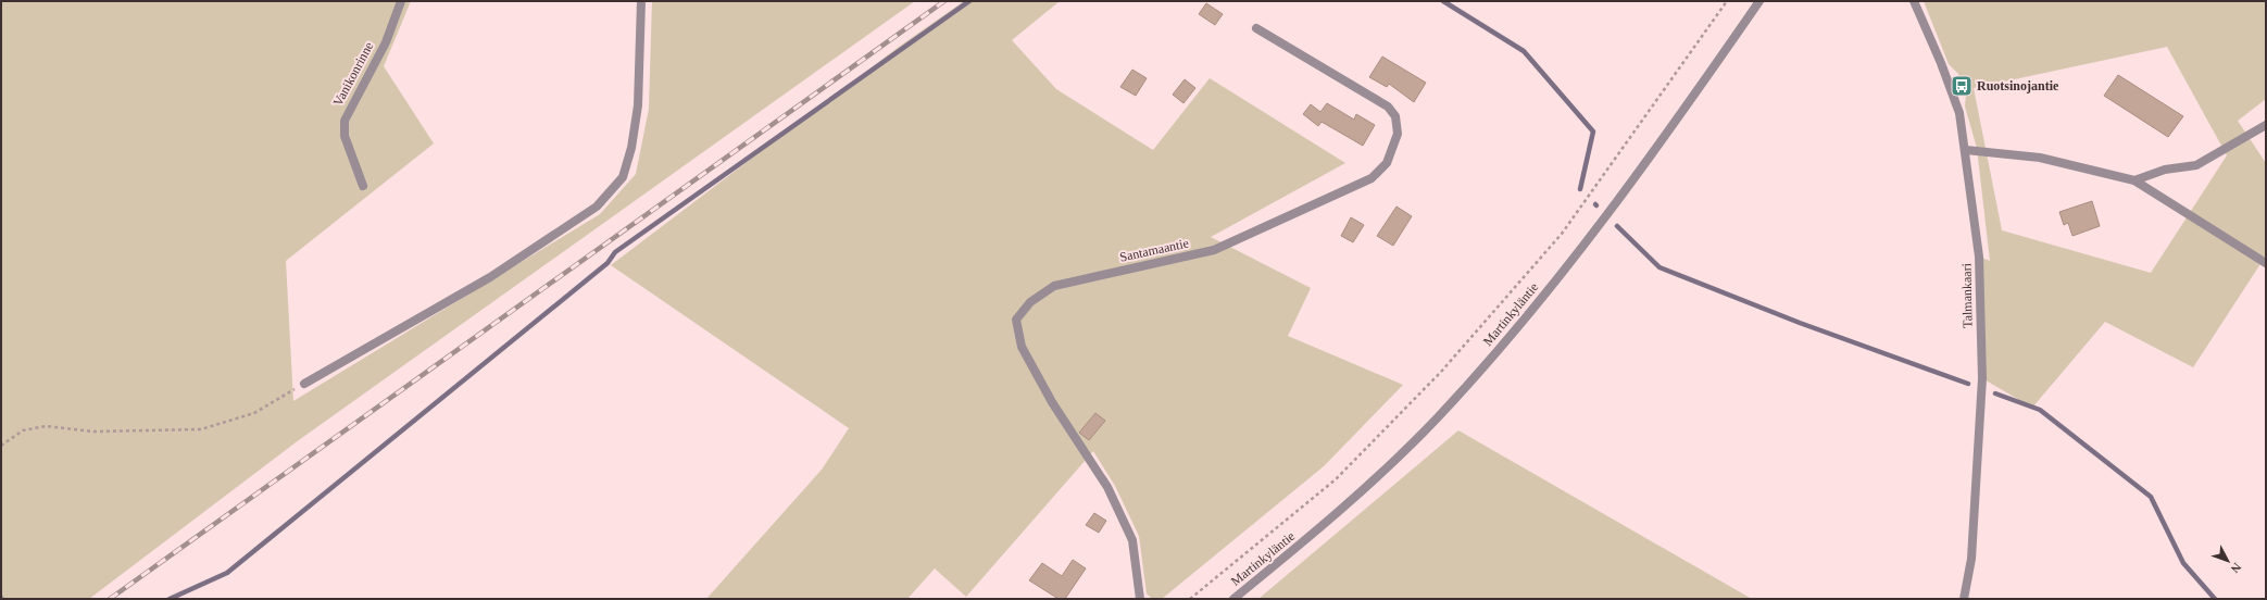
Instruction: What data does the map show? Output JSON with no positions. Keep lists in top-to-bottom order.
{
  "streets": {
    "street": [
      "Vanikonrinne",
      "Santamaantie",
      "Talmankaari",
      "Martinkyläntie"
    ]
  },
  "places": {
    "bus stop": ["Ruotsinojantie"]
  },
  "north": "bottom right"
}
